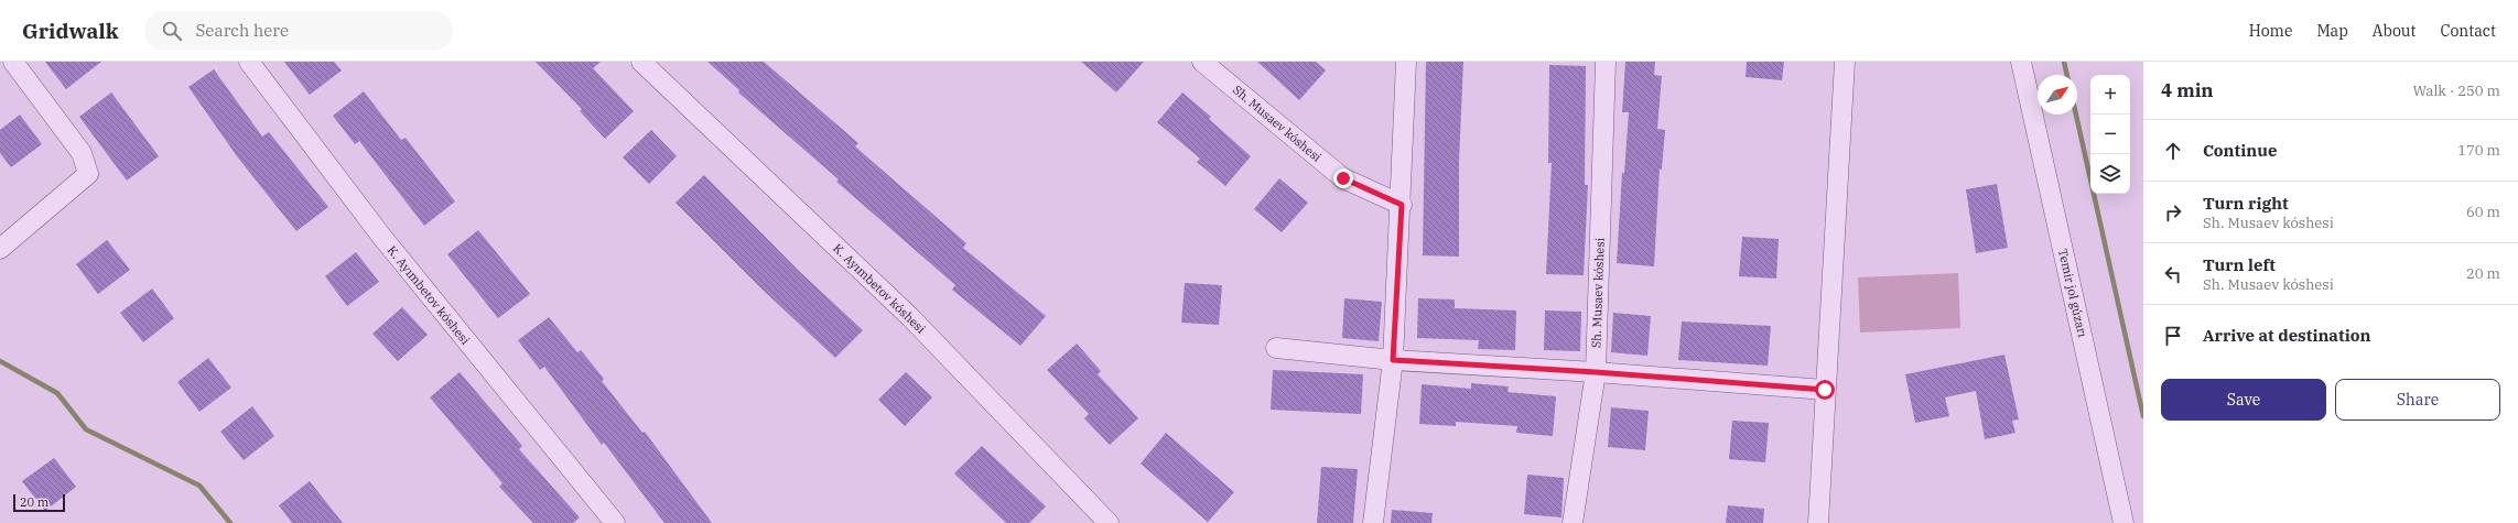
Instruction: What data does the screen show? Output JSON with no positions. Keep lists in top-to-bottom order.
{
  "streets": {
    "street": ["Sh. Musaev kóshesi", "K. Ayımbetov kóshesi", "Temir jol gúzarı"]
  },
  "scale_bar": "20 m",
  "north": "top right",
  "page": {
    "header": "Gridwalk",
    "search": "Search here",
    "nav": [
      "Home",
      "Map",
      "About",
      "Contact"
    ],
    "heading": ["4 min", "Walk · 250 m"],
    "map_buttons": ["+", "−"],
    "list": [
      ["Continue", "170 m"],
      ["Turn right", "Sh. Musaev kóshesi", "60 m"],
      ["Turn left", "Sh. Musaev kóshesi", "20 m"],
      "Arrive at destination"
    ],
    "buttons": ["Save", "Share"],
    "scale": "20 m"
  }
}
